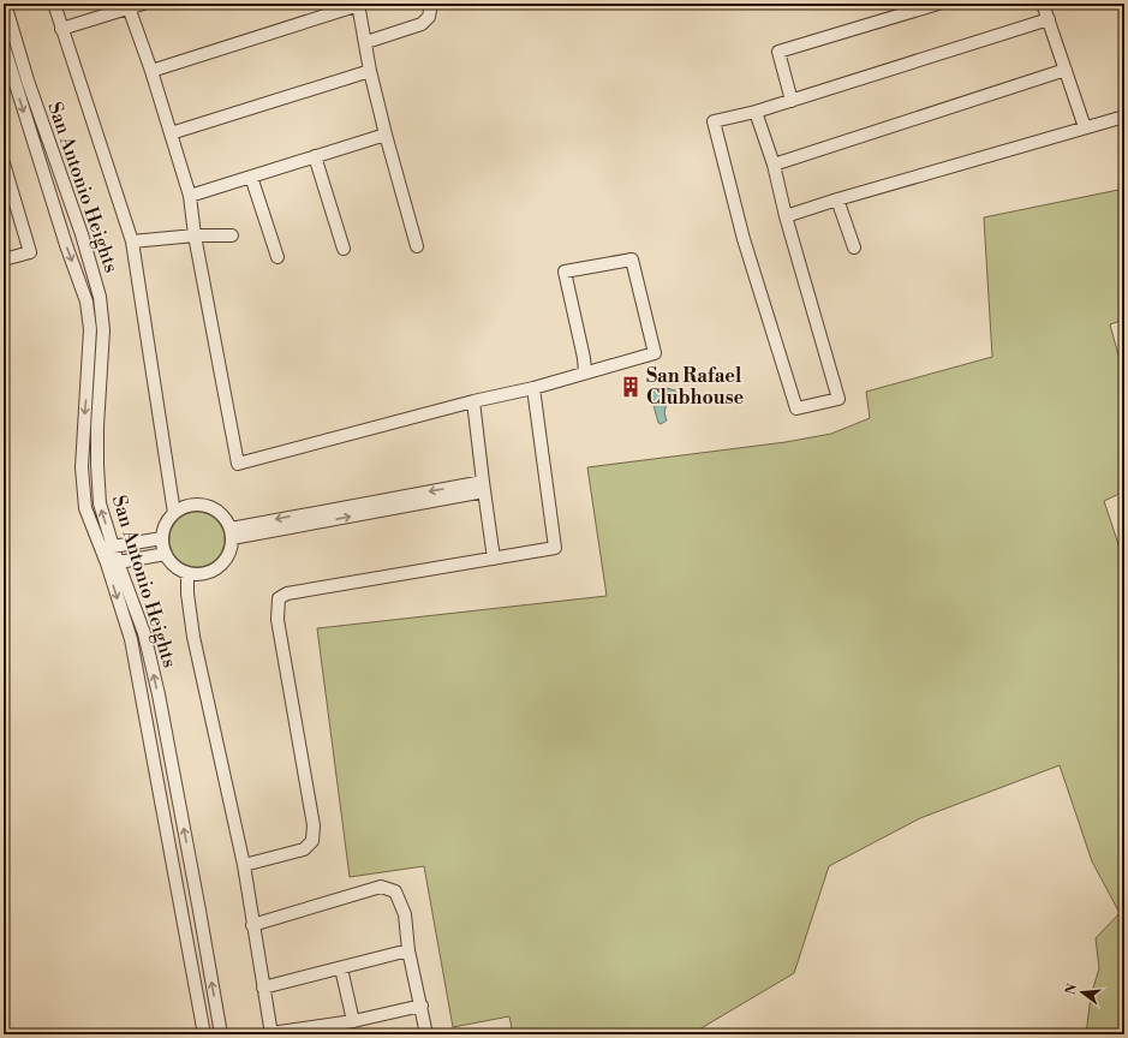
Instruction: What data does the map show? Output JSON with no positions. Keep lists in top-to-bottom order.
{
  "streets": {
    "street": ["San Antonio Heights"]
  },
  "places": {
    "building": ["San Rafael Clubhouse"]
  },
  "north": "left"
}
